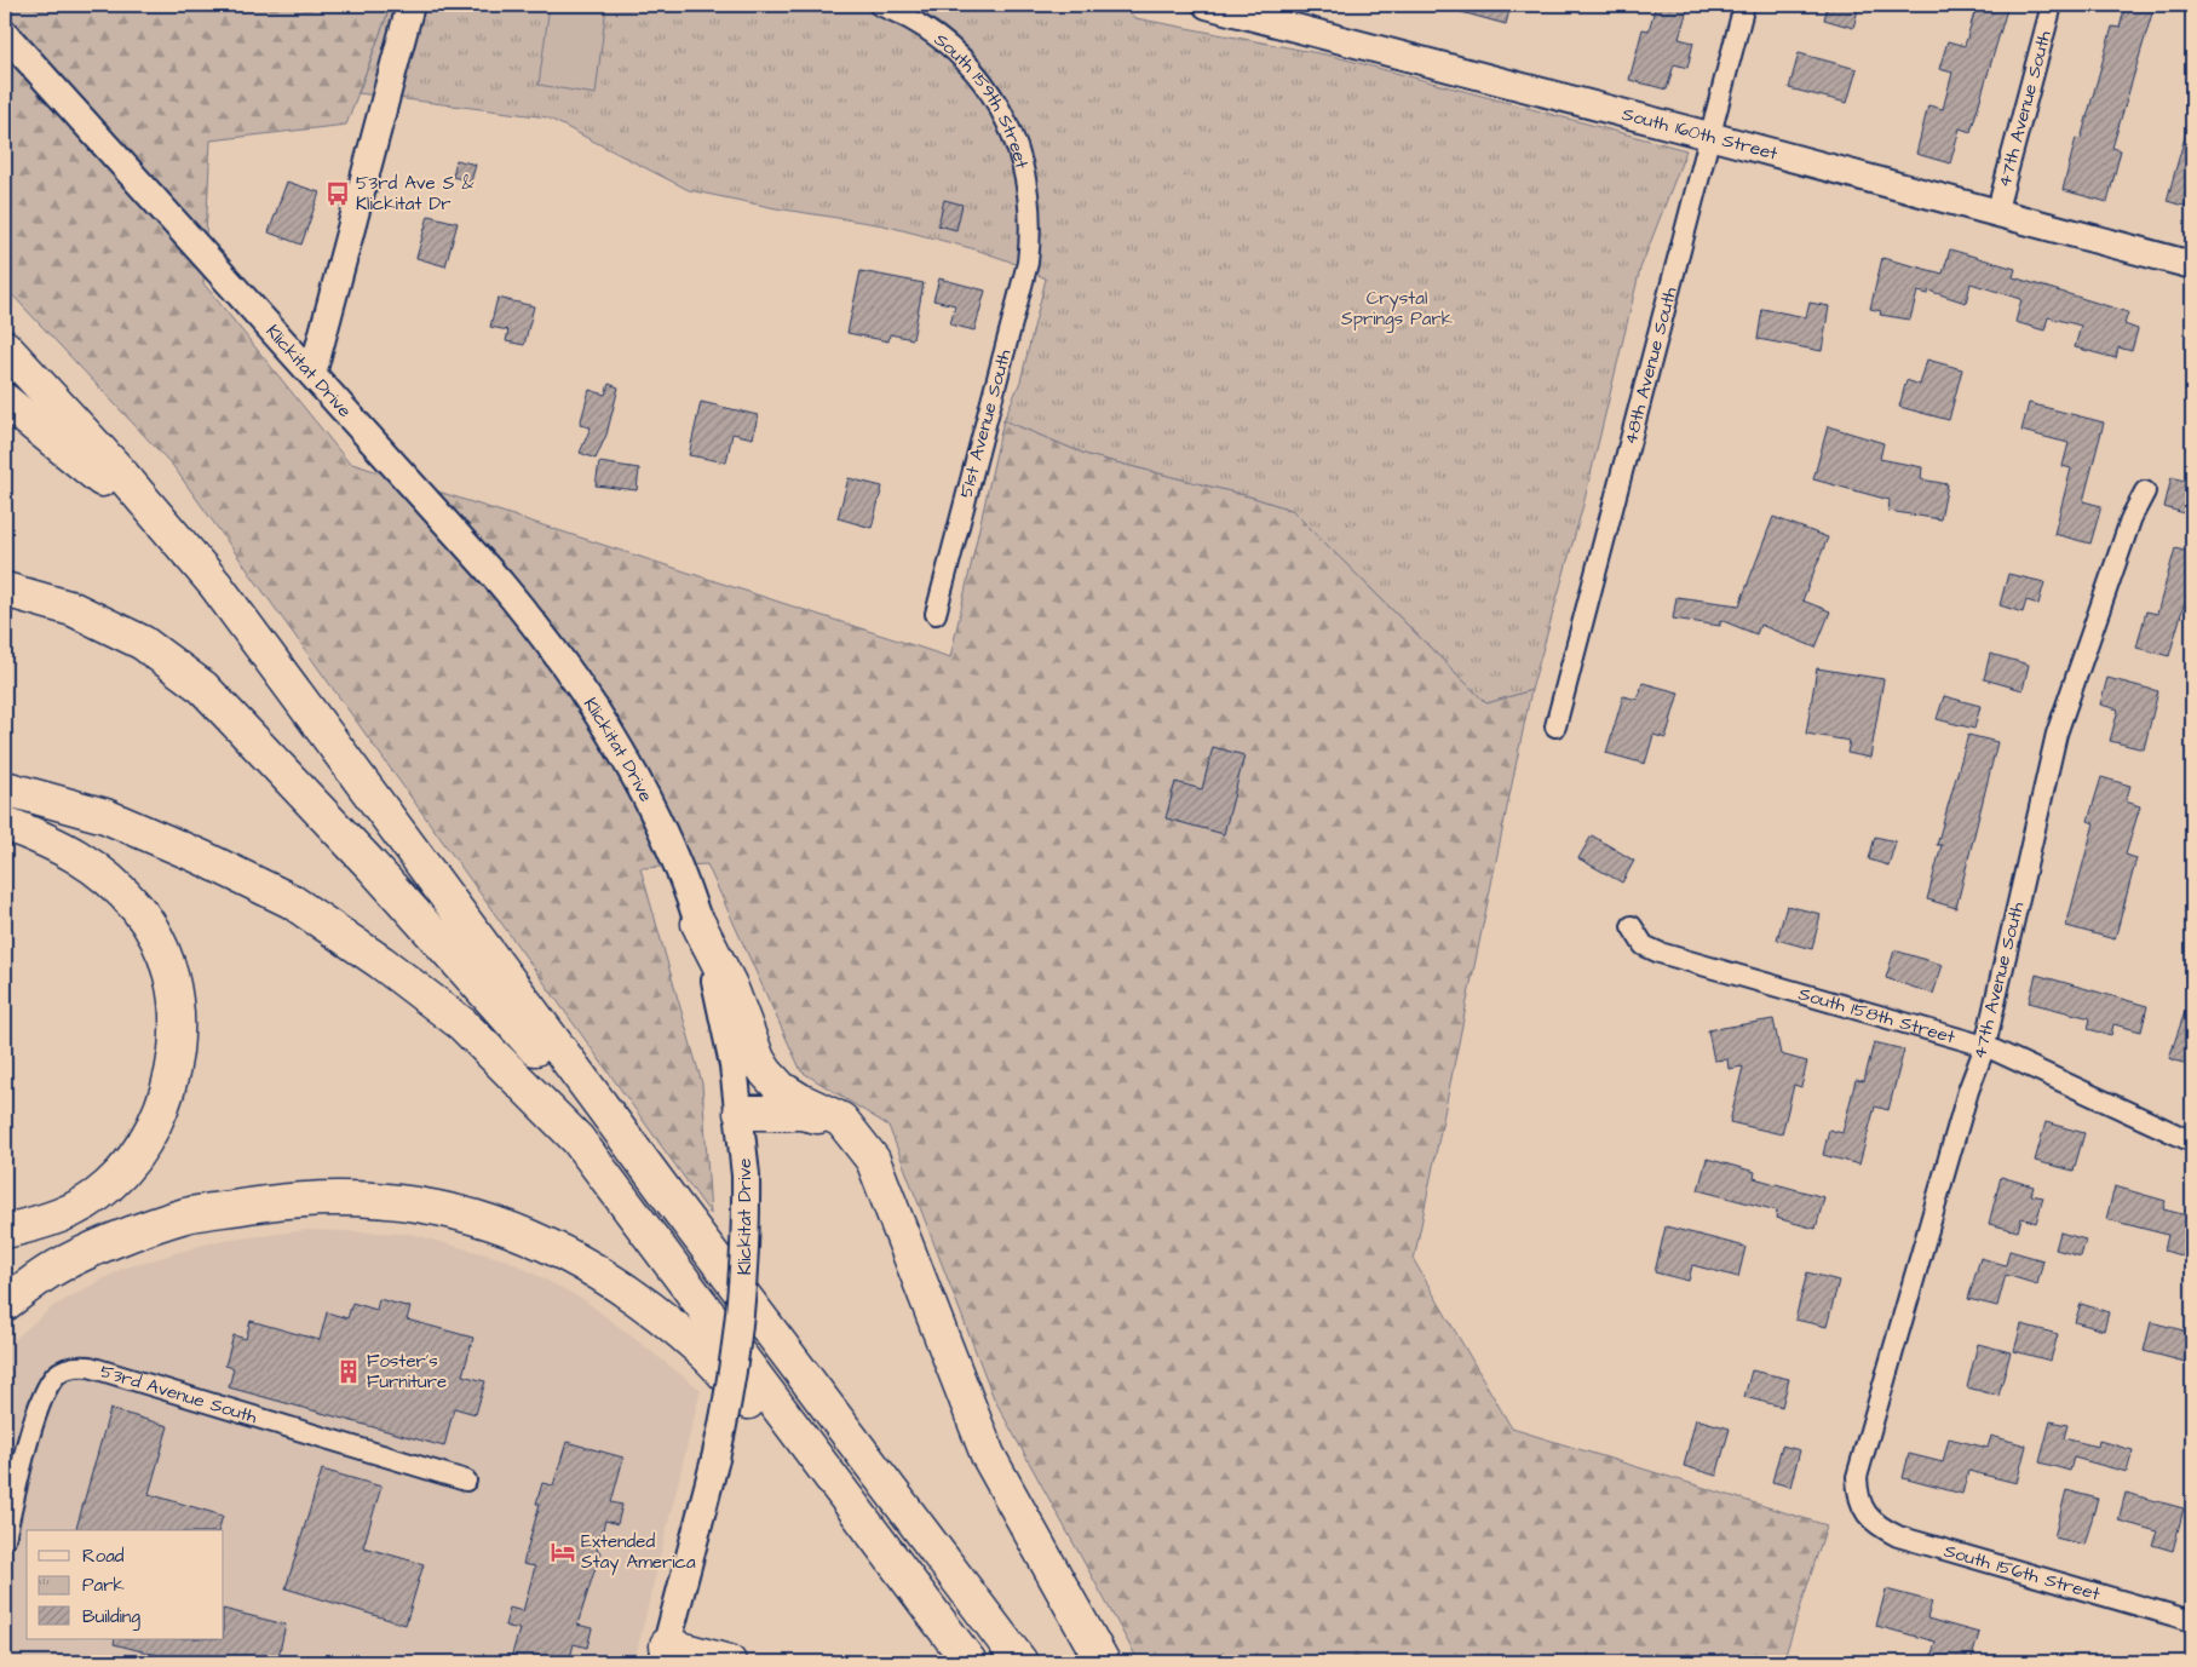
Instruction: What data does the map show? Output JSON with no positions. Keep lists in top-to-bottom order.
{
  "streets": {
    "main road": ["South 160th Street", "Klickitat Drive"],
    "street": [
      "South 159th Street",
      "47th Avenue South",
      "48th Avenue South",
      "51st Avenue South",
      "South 158th Street",
      "53rd Avenue South",
      "South 156th Street"
    ]
  },
  "crossings": [
    ["South 159th Street", "51st Avenue South"],
    ["47th Avenue South", "South 160th Street"],
    ["47th Avenue South", "South 158th Street"],
    ["47th Avenue South", "South 156th Street"],
    ["South 160th Street", "48th Avenue South"]
  ],
  "parks": ["Crystal Springs Park"],
  "places": {
    "bus stop": ["53rd Ave S & Klickitat Dr"],
    "building": ["Foster's Furniture"],
    "hotel": ["Extended Stay America"]
  },
  "legend": ["Road", "Park", "Building"]
}
